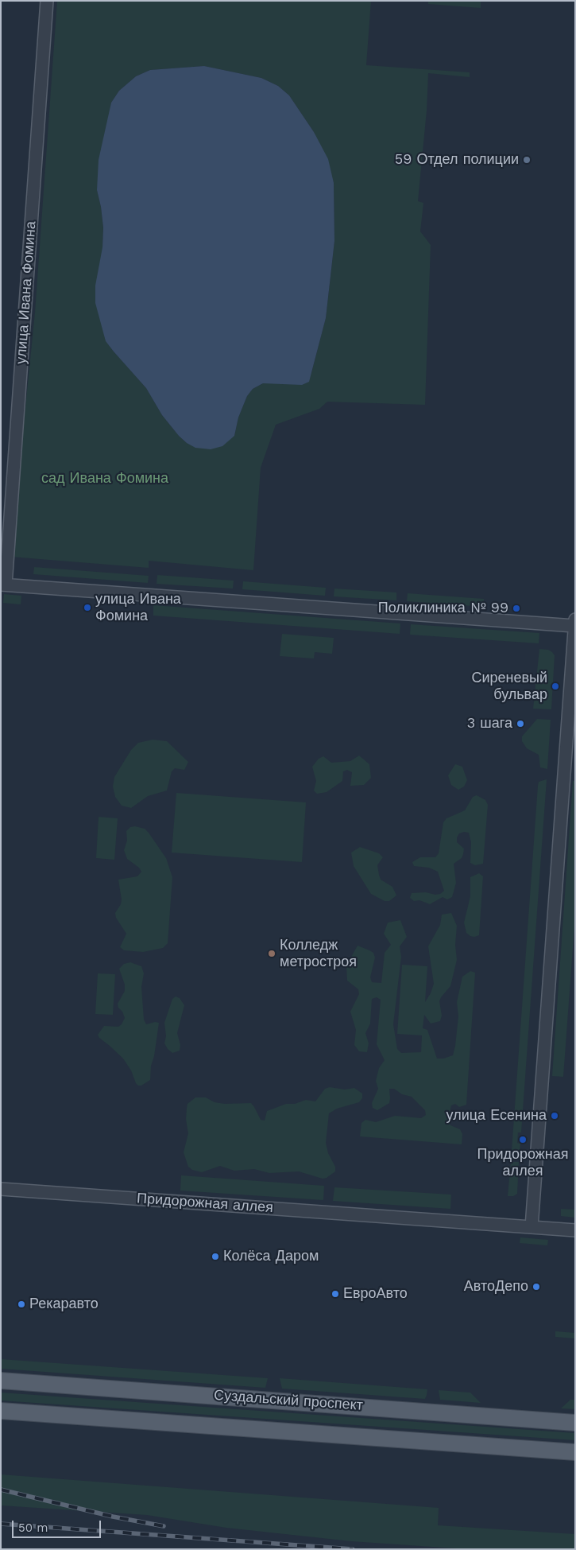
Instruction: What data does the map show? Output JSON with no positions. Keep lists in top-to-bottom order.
{
  "streets": {
    "main road": ["Суздальский проспект"],
    "street": ["улица Ивана Фомина", "Придорожная аллея"]
  },
  "parks": ["сад Ивана Фомина"],
  "places": [
    "59 Отдел полиции",
    "улица Ивана Фомина",
    "Поликлиника № 99",
    "Сиреневый бульвар",
    "3 шага",
    "Колледж метростроя",
    "улица Есенина",
    "Придорожная аллея",
    "Колёса Даром",
    "АвтоДепо",
    "ЕвроАвто",
    "Рекаравто"
  ],
  "scale_bar": "50 m"
}
